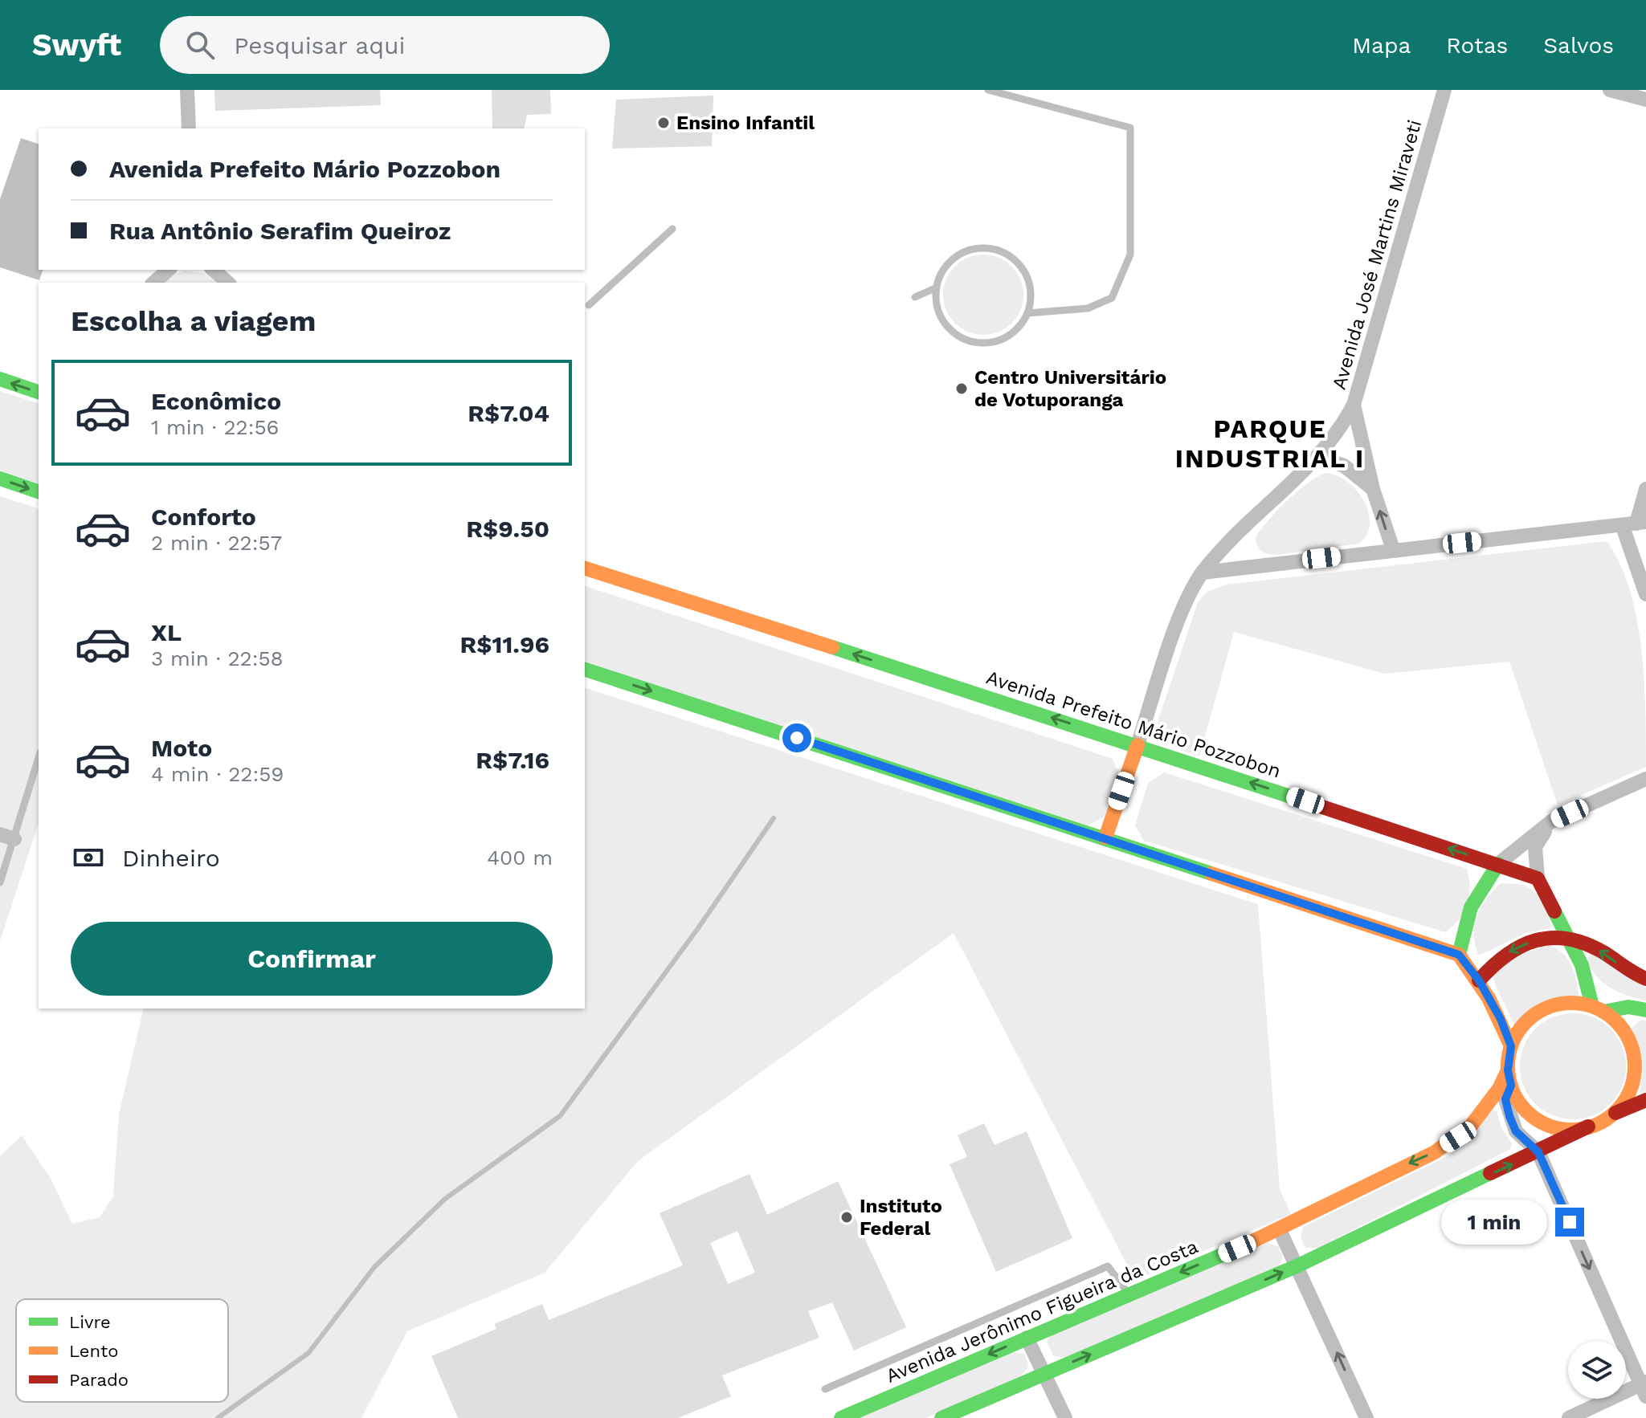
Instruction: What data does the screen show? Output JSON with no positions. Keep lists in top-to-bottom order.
{
  "streets": {
    "street": ["Avenida José Martins Miraveti", "Avenida Prefeito Mário Pozzobon", "Avenida Jerônimo Figueira da Costa"]
  },
  "crossings": [
    ["Avenida José Martins Miraveti", "Avenida Prefeito Mário Pozzobon"]
  ],
  "districts": ["PARQUE INDUSTRIAL I"],
  "places": ["Ensino Infantil", "Centro Universitário de Votuporanga", "Instituto Federal"],
  "legend": ["Livre", "Lento", "Parado"],
  "page": {
    "header": "Swyft",
    "search": "Pesquisar aqui",
    "nav": ["Mapa", "Rotas", "Salvos"],
    "banner": ["Avenida Prefeito Mário Pozzobon", "Rua Antônio Serafim Queiroz"],
    "heading": "Escolha a viagem",
    "list": [
      {
        "name": "Econômico",
        "note": "1 min · 22:56",
        "value": "R$7.04"
      },
      {
        "name": "Conforto",
        "note": "2 min · 22:57",
        "value": "R$9.50"
      },
      {
        "name": "XL",
        "note": "3 min · 22:58",
        "value": "R$11.96"
      },
      {
        "name": "Moto",
        "note": "4 min · 22:59",
        "value": "R$7.16"
      }
    ],
    "pay": ["Dinheiro", "400 m"],
    "buttons": "Confirmar",
    "bubble": "1 min"
  }
}
